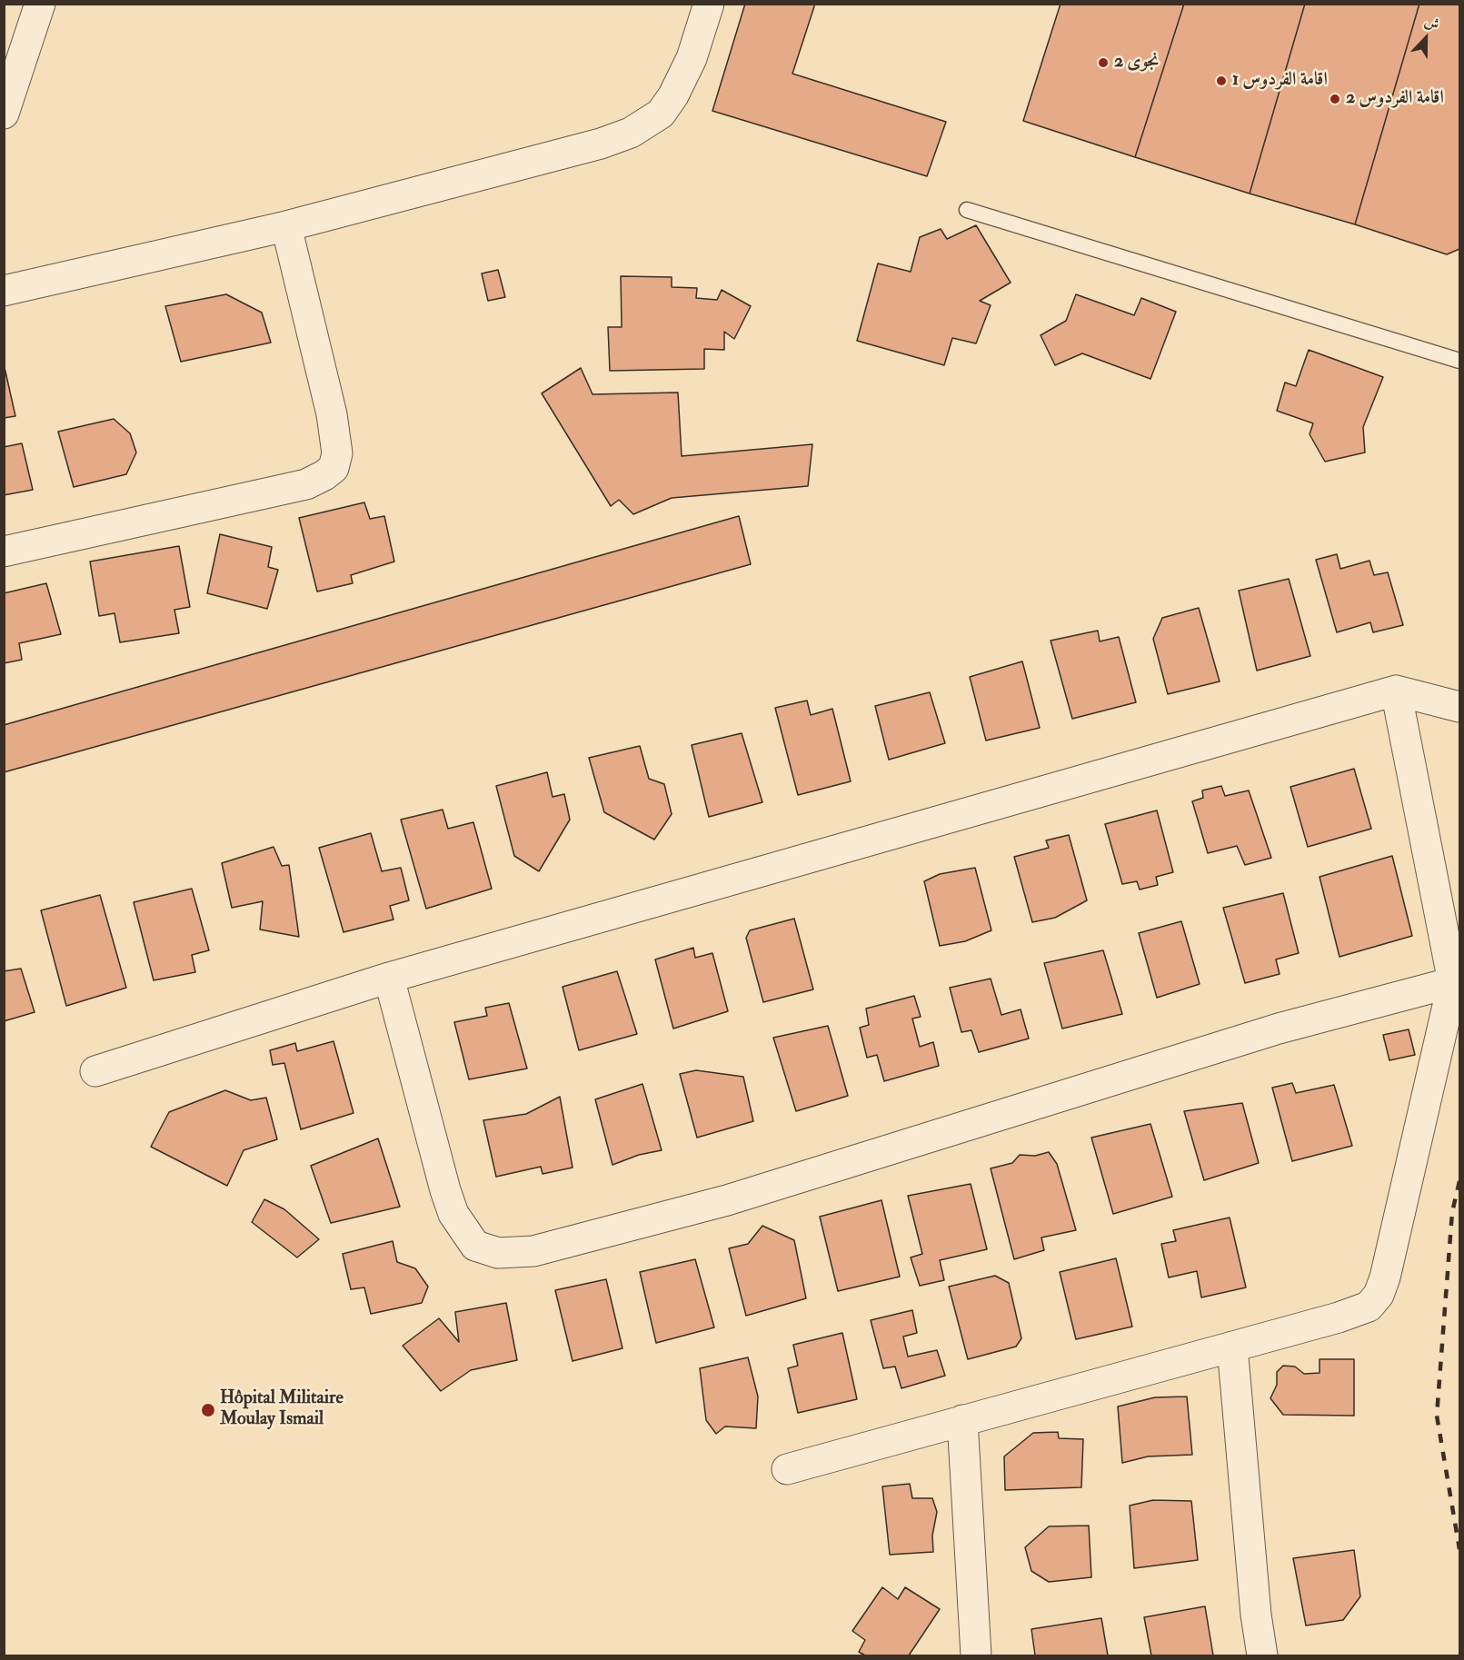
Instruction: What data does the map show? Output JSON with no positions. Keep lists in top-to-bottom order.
{
  "places": [
    "نجوى 2",
    "اقامة الفردوس 1",
    "اقامة الفردوس 2",
    "Hôpital Militaire Moulay Ismail"
  ],
  "north": "top"
}
